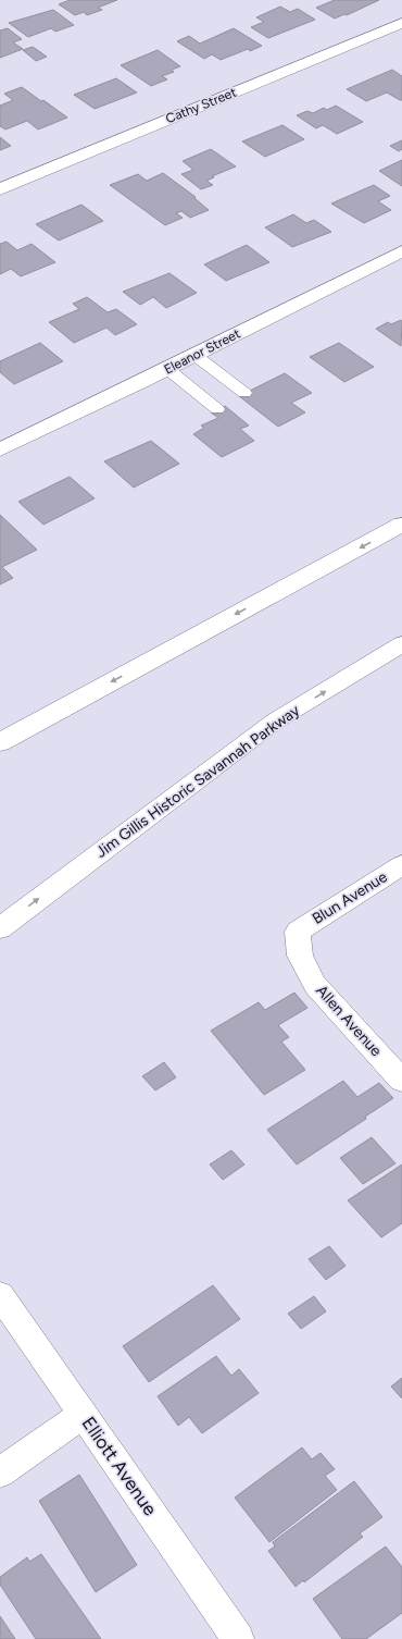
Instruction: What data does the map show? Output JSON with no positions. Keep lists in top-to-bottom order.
{
  "streets": {
    "main road": [
      "Cathy Street",
      "Eleanor Street",
      "Jim Gillis Historic Savannah Parkway",
      "Blun Avenue",
      "Allen Avenue",
      "Elliott Avenue"
    ]
  },
  "crossings": [
    ["Blun Avenue", "Allen Avenue"]
  ]
}
